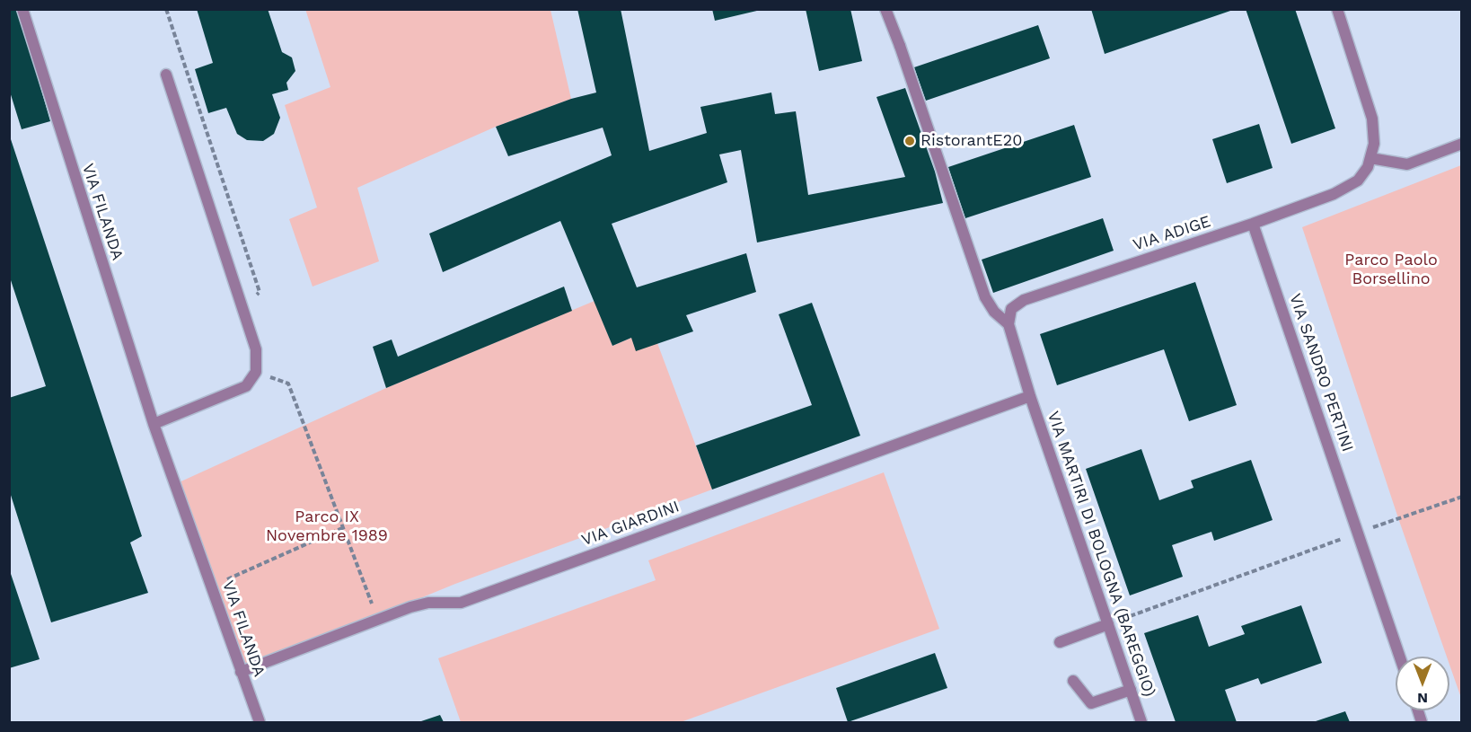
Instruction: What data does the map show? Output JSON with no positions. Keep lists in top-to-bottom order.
{
  "streets": {
    "street": [
      "VIA FILANDA",
      "VIA ADIGE",
      "VIA SANDRO PERTINI",
      "VIA GIARDINI",
      "VIA MARTIRI DI BOLOGNA (BAREGGIO)"
    ]
  },
  "crossings": [
    ["VIA FILANDA", "VIA GIARDINI"],
    ["VIA ADIGE", "VIA SANDRO PERTINI"],
    ["VIA ADIGE", "VIA MARTIRI DI BOLOGNA (BAREGGIO)"],
    ["VIA GIARDINI", "VIA MARTIRI DI BOLOGNA (BAREGGIO)"]
  ],
  "parks": ["Parco Paolo Borsellino", "Parco IX Novembre 1989"],
  "places": ["RistorantE20"],
  "north": "bottom"
}
